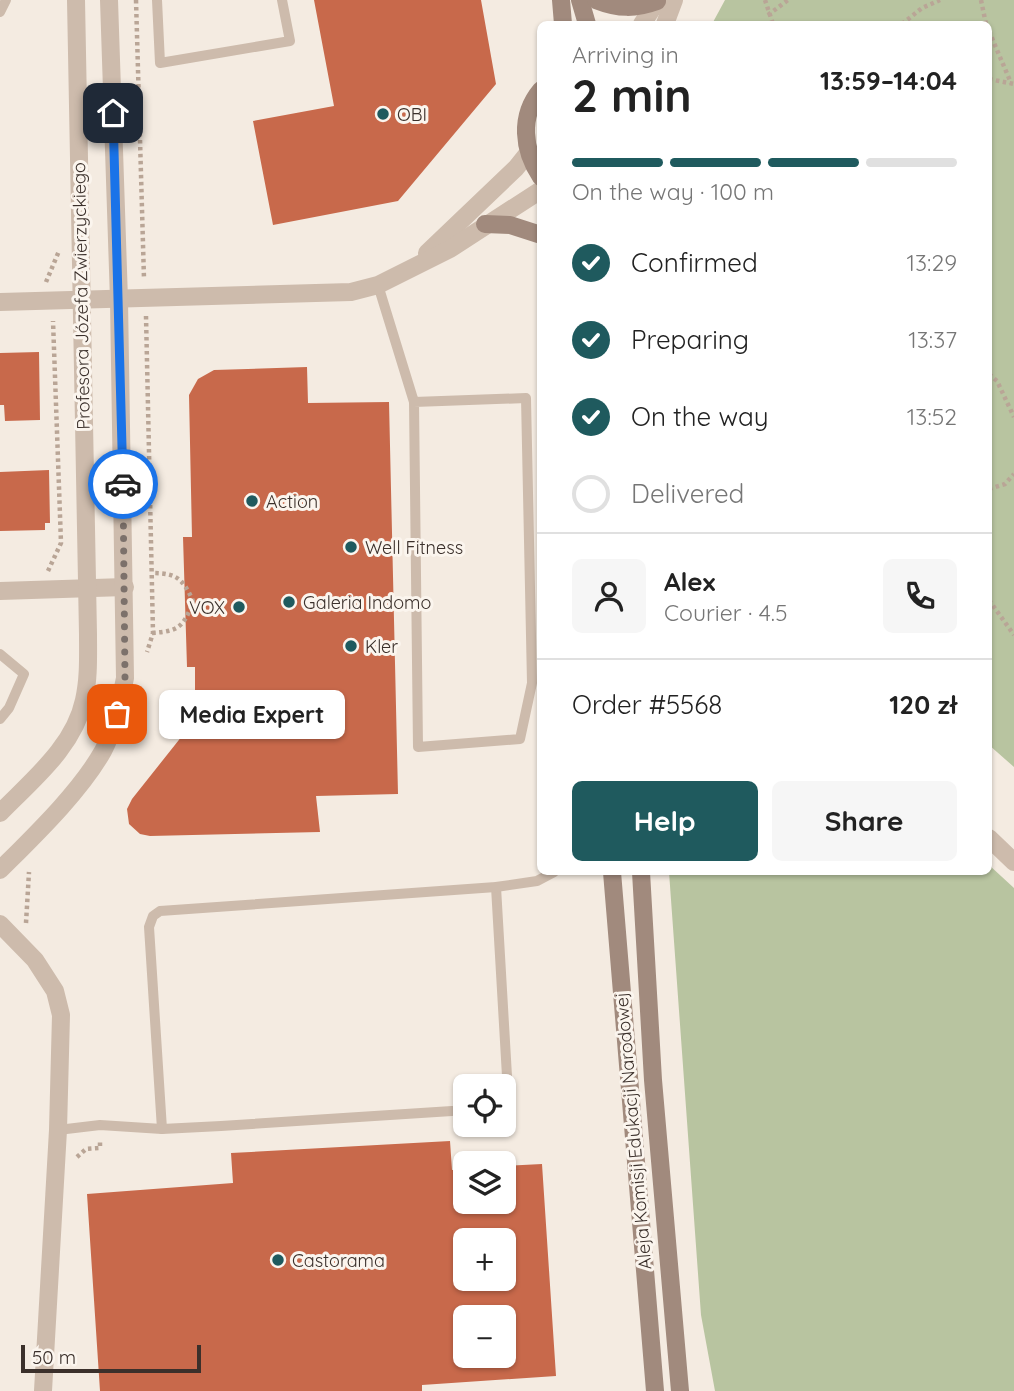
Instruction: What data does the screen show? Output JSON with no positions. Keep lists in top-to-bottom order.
{
  "streets": {
    "main road": ["Aleja Komisji Edukacji Narodowej"],
    "street": ["Profesora Józefa Zwierzyckiego"]
  },
  "places": [
    "OBI",
    "Action",
    "Well Fitness",
    "Galeria Indomo",
    "VOX",
    "Kler",
    "Media Expert",
    "Castorama"
  ],
  "scale_bar": "50 m",
  "page": {
    "heading": ["2 min", "Arriving in", "13:59–14:04"],
    "panel": [
      "Alex",
      "Courier · 4.5",
      "Order #5568",
      "120 zł"
    ],
    "bar": "On the way · 100 m",
    "list": [
      ["Confirmed", "13:29"],
      ["Preparing", "13:37"],
      ["On the way", "13:52"],
      "Delivered"
    ],
    "bubble": "Media Expert",
    "buttons": ["Help", "Share"],
    "map_buttons": ["+", "−"],
    "scale": "50 m"
  }
}
